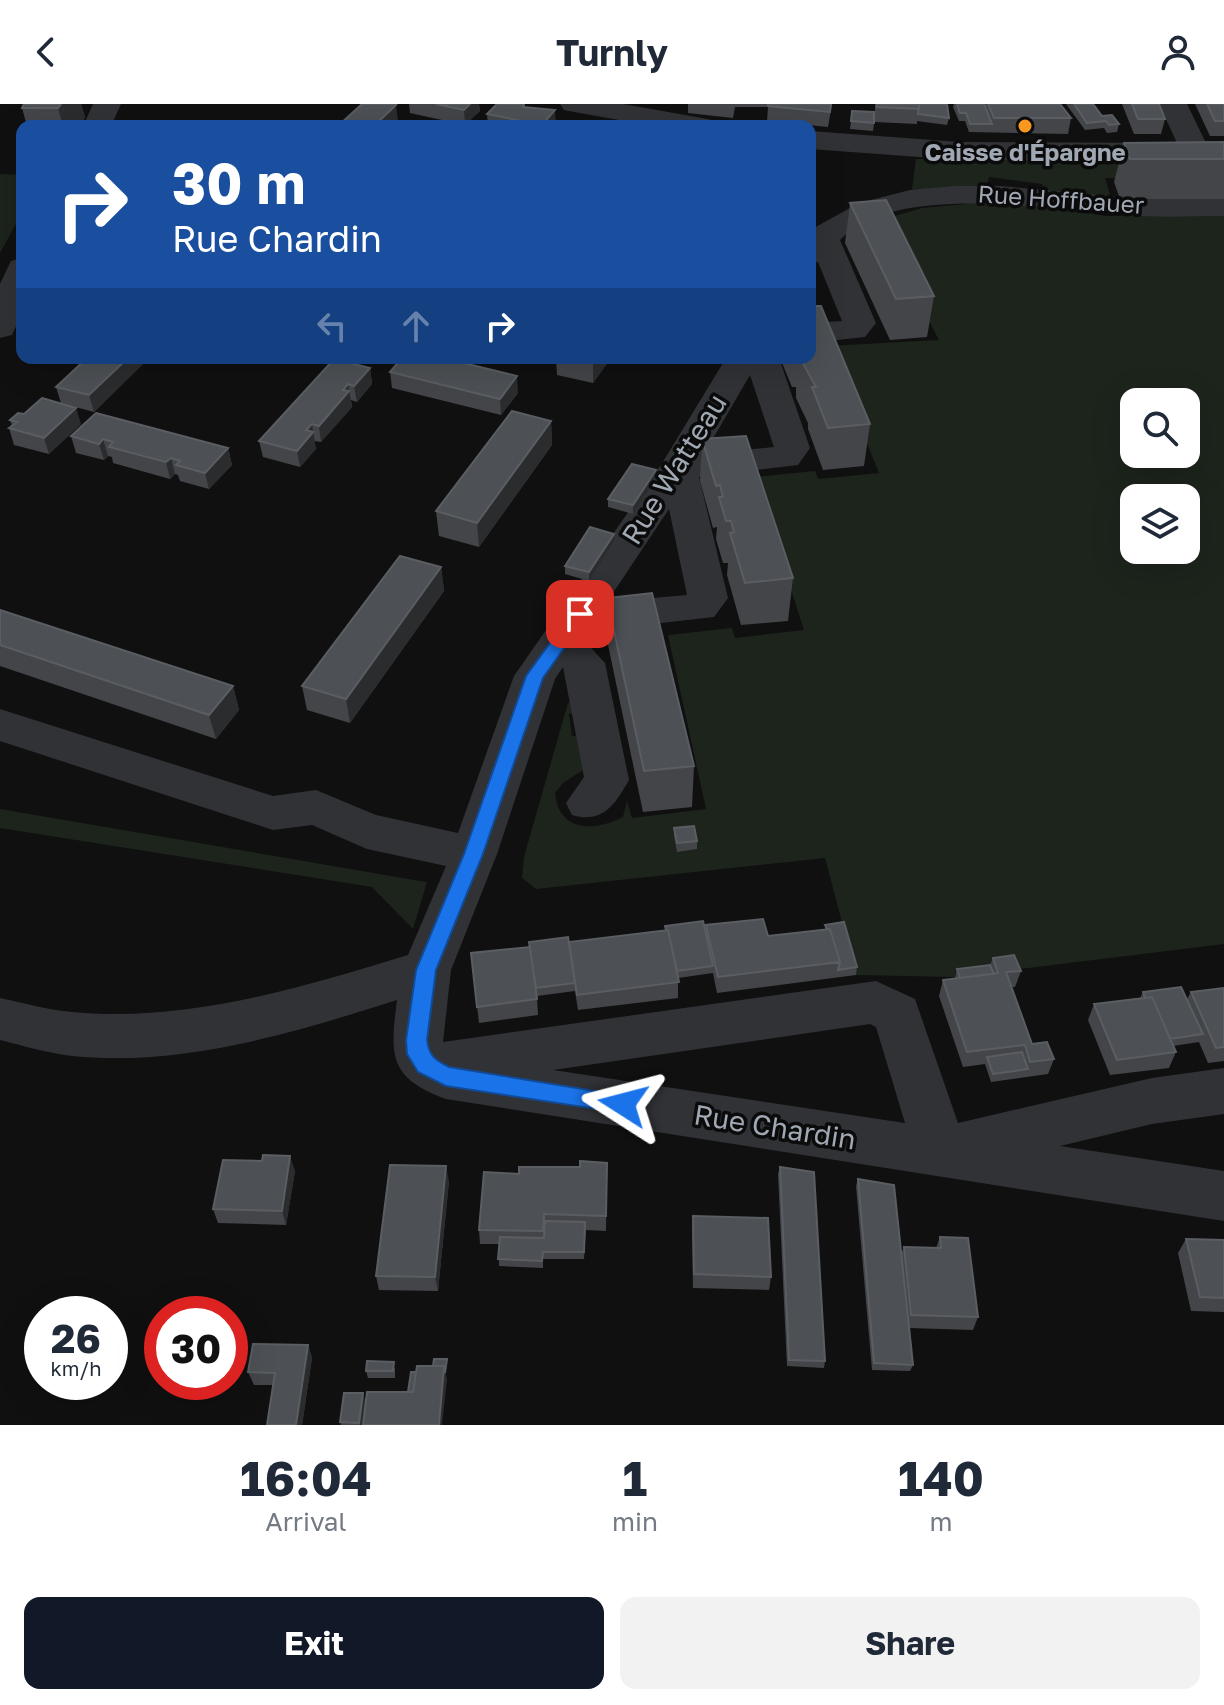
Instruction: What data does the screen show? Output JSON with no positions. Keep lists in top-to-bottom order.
{
  "streets": {
    "street": ["Rue Hoffbauer", "Rue Watteau", "Rue Chardin"]
  },
  "places": ["Caisse d'Épargne"],
  "page": {
    "header": "Turnly",
    "turn": ["30 m", "Rue Chardin"],
    "speed": "26 km/h",
    "limit": "30",
    "eta": [
      "16:04",
      "Arrival",
      "1",
      "min",
      "140",
      "m"
    ],
    "buttons": ["Exit", "Share"]
  }
}
